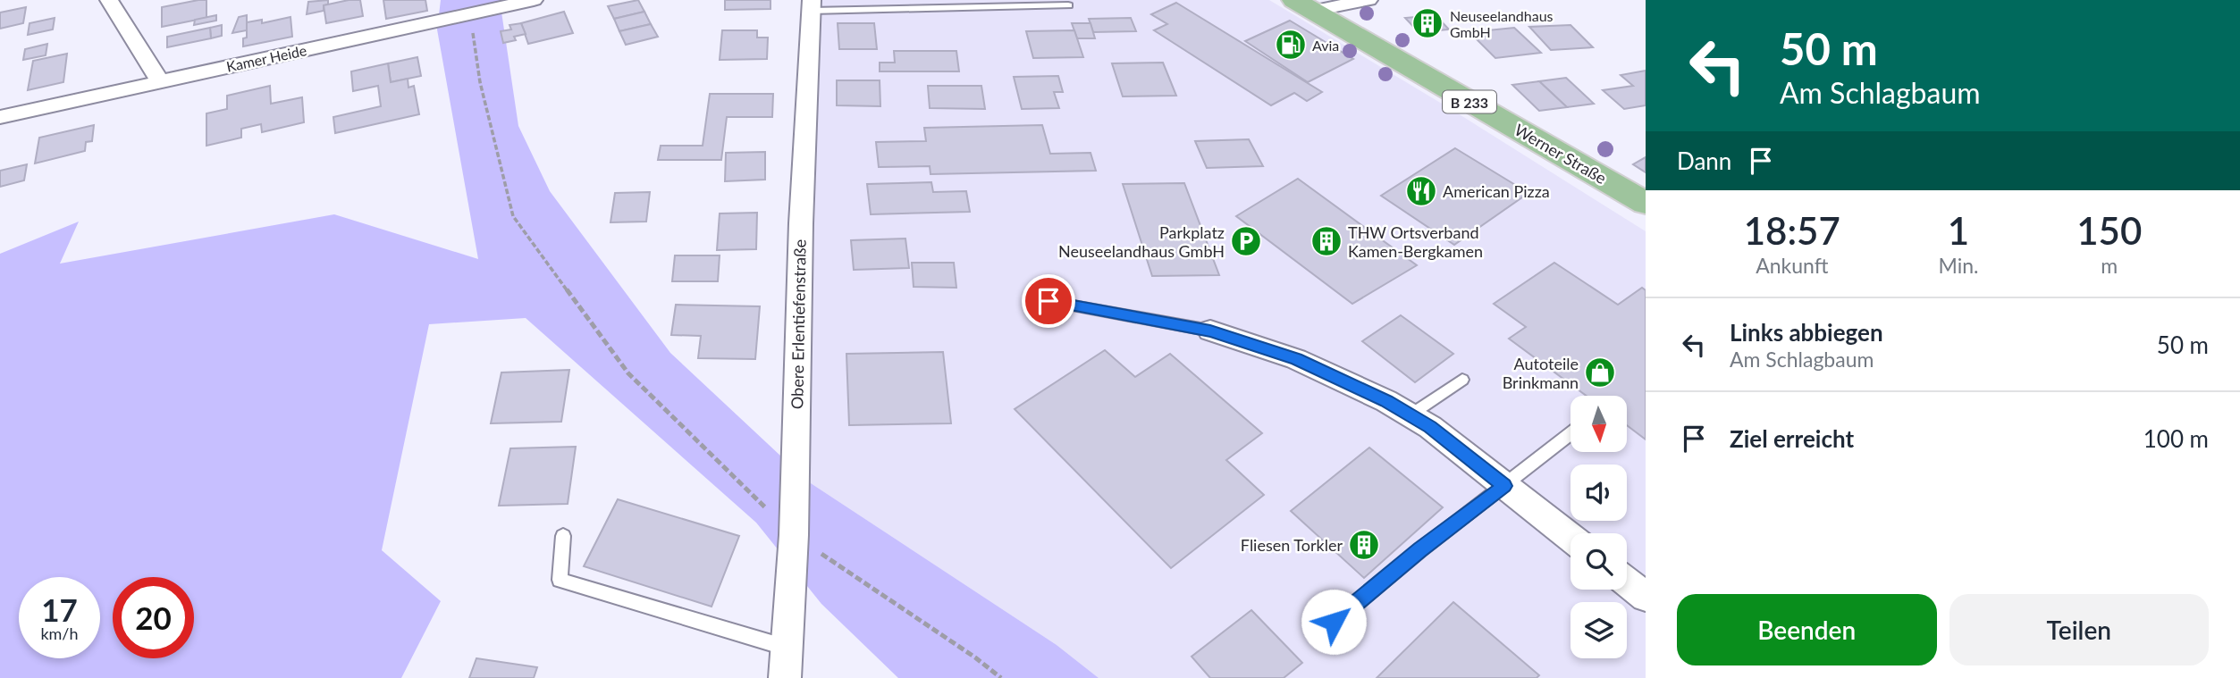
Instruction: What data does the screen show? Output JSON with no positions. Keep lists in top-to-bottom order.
{
  "streets": {
    "main road": ["B 233", "Werner Straße"],
    "street": ["Kamer Heide", "Obere Erlentiefenstraße"]
  },
  "places": {
    "building": ["Neuseelandhaus GmbH", "THW Ortsverband Kamen-Bergkamen", "Fliesen Torkler"],
    "fuel station": ["Avia"],
    "restaurant": ["American Pizza"],
    "parking": ["Parkplatz Neuseelandhaus GmbH"],
    "shop": ["Autoteile Brinkmann"]
  },
  "north": "bottom",
  "page": {
    "turn": ["50 m", "Am Schlagbaum"],
    "then": "Dann",
    "eta": [
      "18:57",
      "Ankunft",
      "1",
      "Min.",
      "150",
      "m"
    ],
    "list": [
      {
        "name": "Links abbiegen",
        "note": "Am Schlagbaum",
        "value": "50 m"
      },
      {
        "name": "Ziel erreicht",
        "value": "100 m"
      }
    ],
    "speed": "17 km/h",
    "limit": "20",
    "buttons": ["Beenden", "Teilen"]
  }
}
